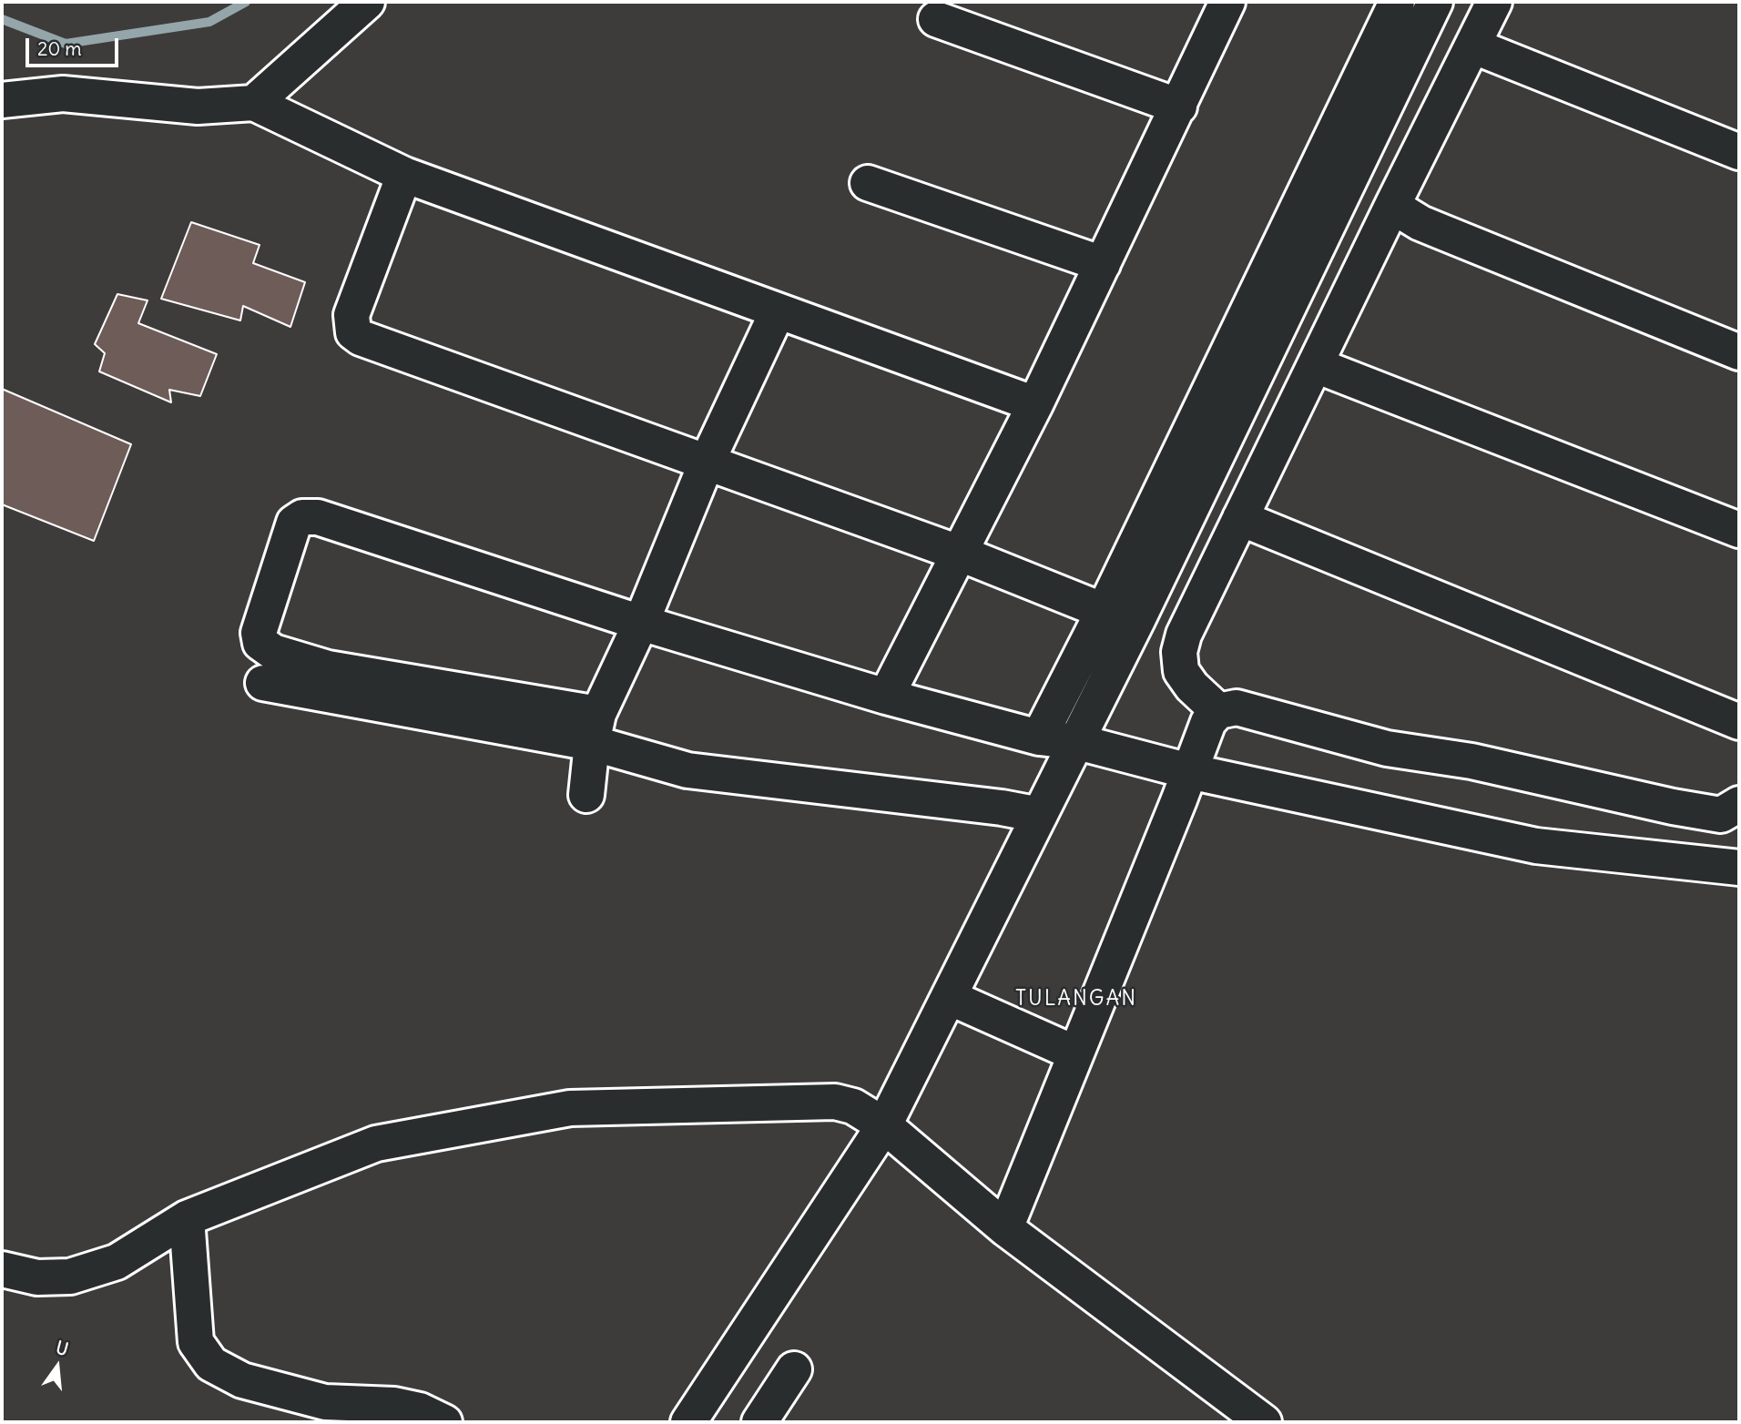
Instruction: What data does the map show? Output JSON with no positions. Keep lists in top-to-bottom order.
{
  "districts": ["TULANGAN"],
  "scale_bar": "20 m",
  "north": "top"
}
